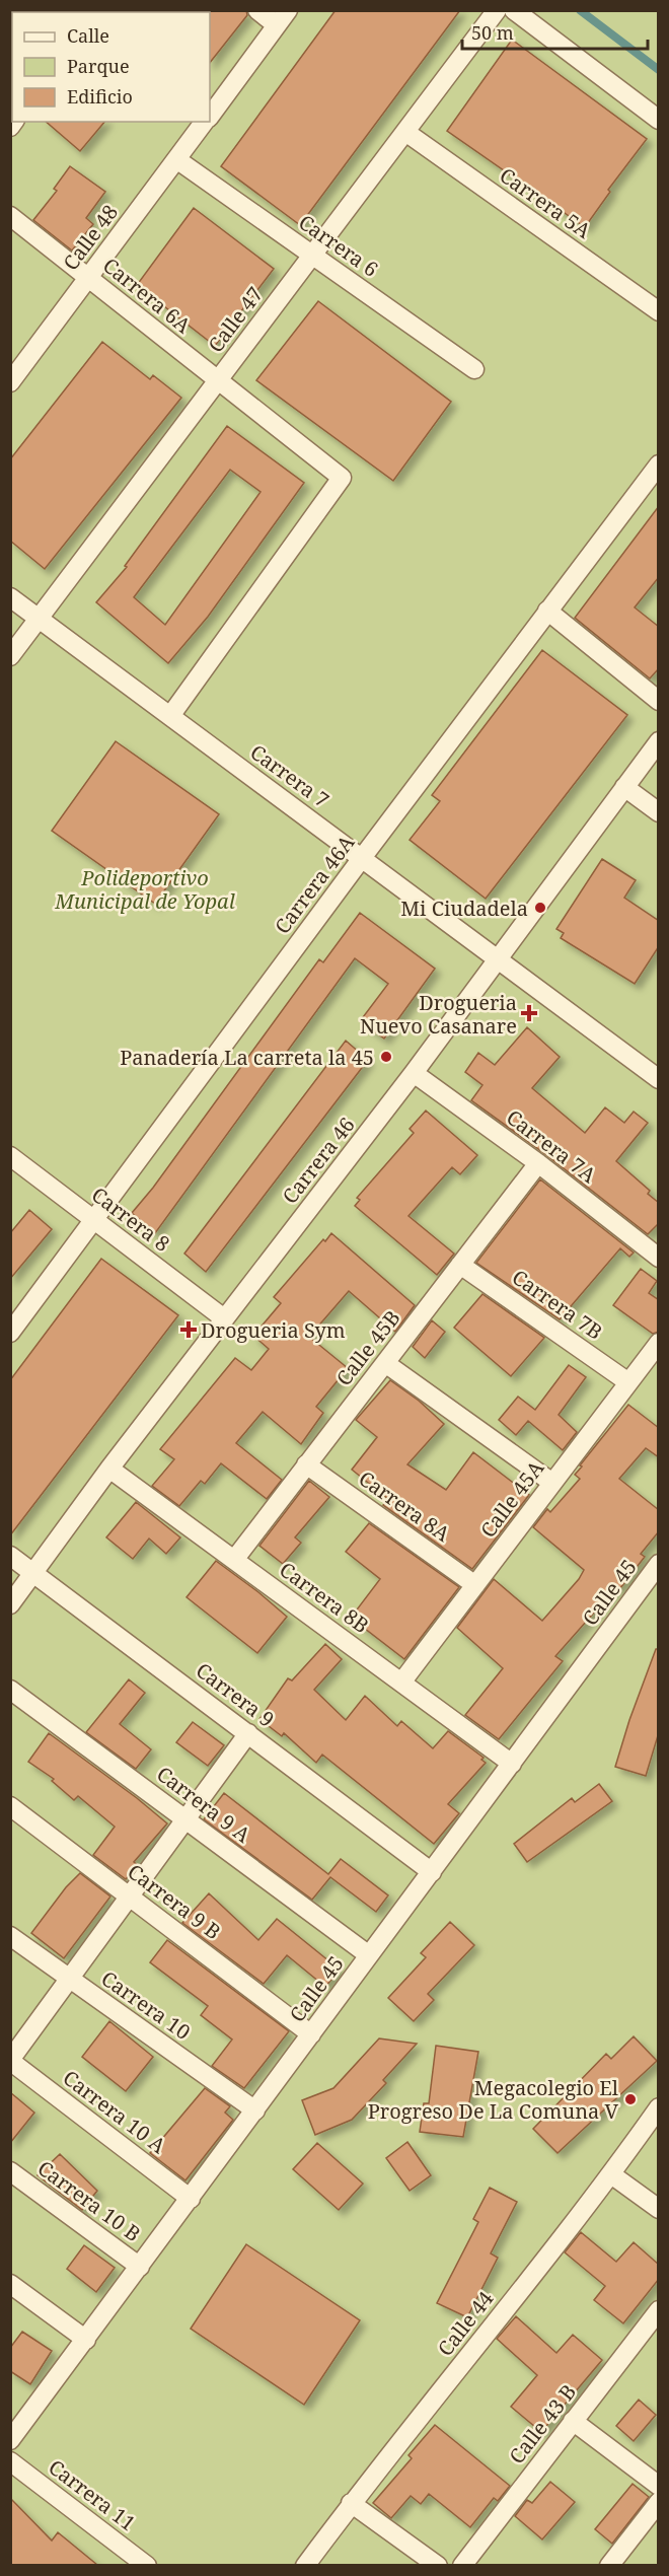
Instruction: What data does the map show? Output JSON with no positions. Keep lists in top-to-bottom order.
{
  "streets": {
    "street": [
      "Carrera 5A",
      "Calle 48",
      "Carrera 6",
      "Carrera 6A",
      "Calle 47",
      "Carrera 7",
      "Carrera 46A",
      "Carrera 7A",
      "Carrera 46",
      "Carrera 8",
      "Carrera 7B",
      "Calle 45B",
      "Calle 45A",
      "Carrera 8A",
      "Calle 45",
      "Carrera 8B",
      "Carrera 9",
      "Carrera 9 A",
      "Carrera 9 B",
      "Carrera 10",
      "Carrera 10 A",
      "Carrera 10 B",
      "Calle 44",
      "Calle 43 B",
      "Carrera 11"
    ]
  },
  "crossings": [
    ["Carrera 5A", "Calle 47"],
    ["Calle 48", "Carrera 6"],
    ["Calle 48", "Carrera 6A"],
    ["Carrera 6", "Calle 47"],
    ["Carrera 6A", "Calle 47"],
    ["Carrera 6A", "Carrera 7"],
    ["Calle 47", "Carrera 7"],
    ["Carrera 7", "Carrera 46A"],
    ["Carrera 7", "Carrera 46"],
    ["Carrera 46A", "Carrera 8"],
    ["Carrera 7A", "Carrera 46"],
    ["Carrera 7A", "Calle 45B"],
    ["Carrera 46", "Carrera 8"],
    ["Carrera 46", "Carrera 8B"],
    ["Carrera 46", "Carrera 9"],
    ["Carrera 7B", "Calle 45B"],
    ["Carrera 7B", "Calle 45A"],
    ["Calle 45B", "Carrera 8A"],
    ["Calle 45B", "Carrera 8B"],
    ["Calle 45A", "Carrera 8A"],
    ["Calle 45A", "Carrera 8B"],
    ["Calle 45", "Carrera 8B"],
    ["Calle 45", "Carrera 9"],
    ["Calle 45", "Carrera 9 A"],
    ["Calle 45", "Carrera 9 B"],
    ["Calle 45", "Carrera 10"],
    ["Calle 45", "Carrera 10 A"],
    ["Calle 45", "Carrera 10 B"]
  ],
  "parks": ["Polideportivo Municipal de Yopal"],
  "places": {
    "other": ["Mi Ciudadela", "Panadería La carreta la 45", "Megacolegio El Progreso De La Comuna V"],
    "health": ["Drogueria Nuevo Casanare", "Drogueria Sym"]
  },
  "legend": ["Calle", "Parque", "Edificio"],
  "scale_bar": "50 m"
}
